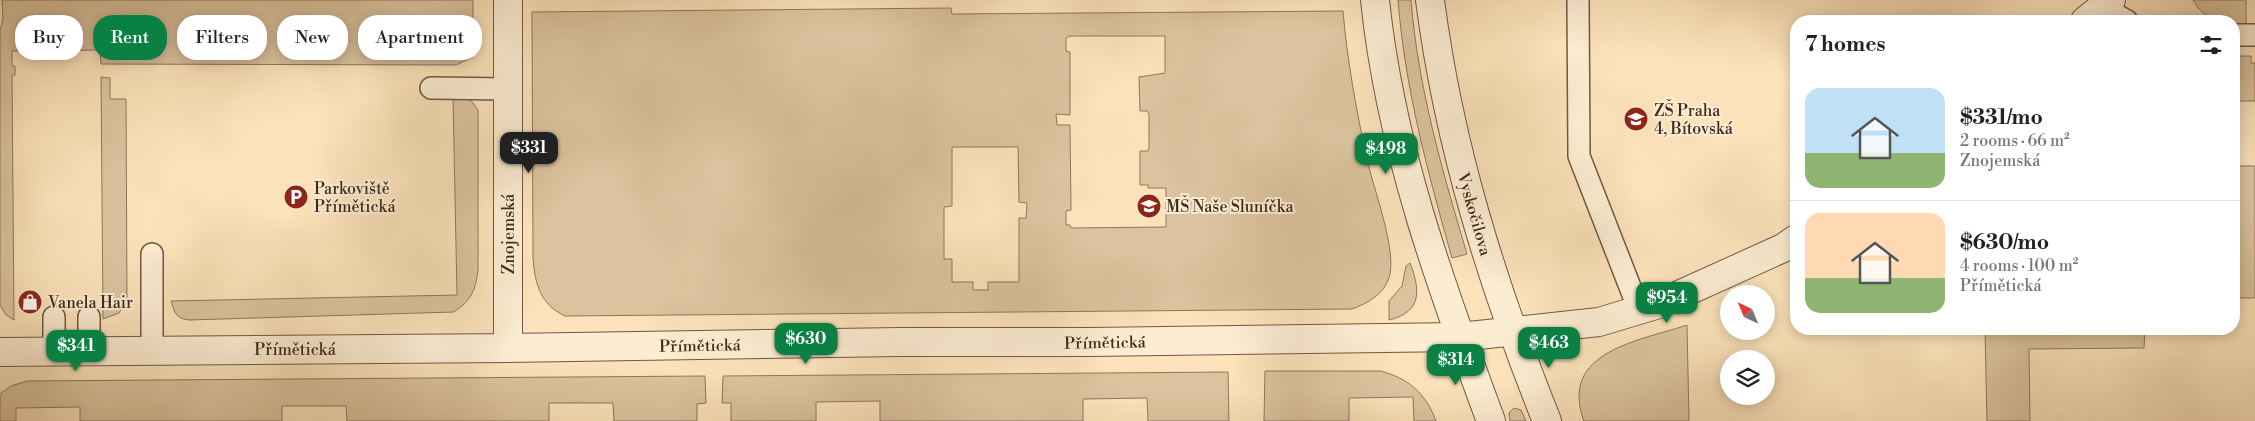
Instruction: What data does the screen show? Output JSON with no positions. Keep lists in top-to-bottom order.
{
  "streets": {
    "street": ["Vyskočilova", "Znojemská", "Přímětická"]
  },
  "crossings": [
    ["Vyskočilova", "Přímětická"],
    ["Znojemská", "Přímětická"]
  ],
  "places": {
    "school or university": ["ZŠ Praha 4, Bítovská", "MŠ Naše Sluníčka"],
    "parking": ["Parkoviště Přímětická"],
    "shop": ["Vanela Hair"]
  },
  "north": "top left",
  "page": {
    "chip": [
      "Buy",
      "Rent",
      "Filters",
      "New",
      "Apartment"
    ],
    "heading": "7 homes",
    "list": [
      {
        "name": "$331/mo",
        "note": "2 rooms · 66 m² · Znojemská"
      },
      {
        "name": "$630/mo",
        "note": "4 rooms · 100 m² · Přímětická"
      }
    ],
    "price": [
      "$331",
      "$498",
      "$954",
      "$630",
      "$463",
      "$341",
      "$314"
    ]
  }
}
